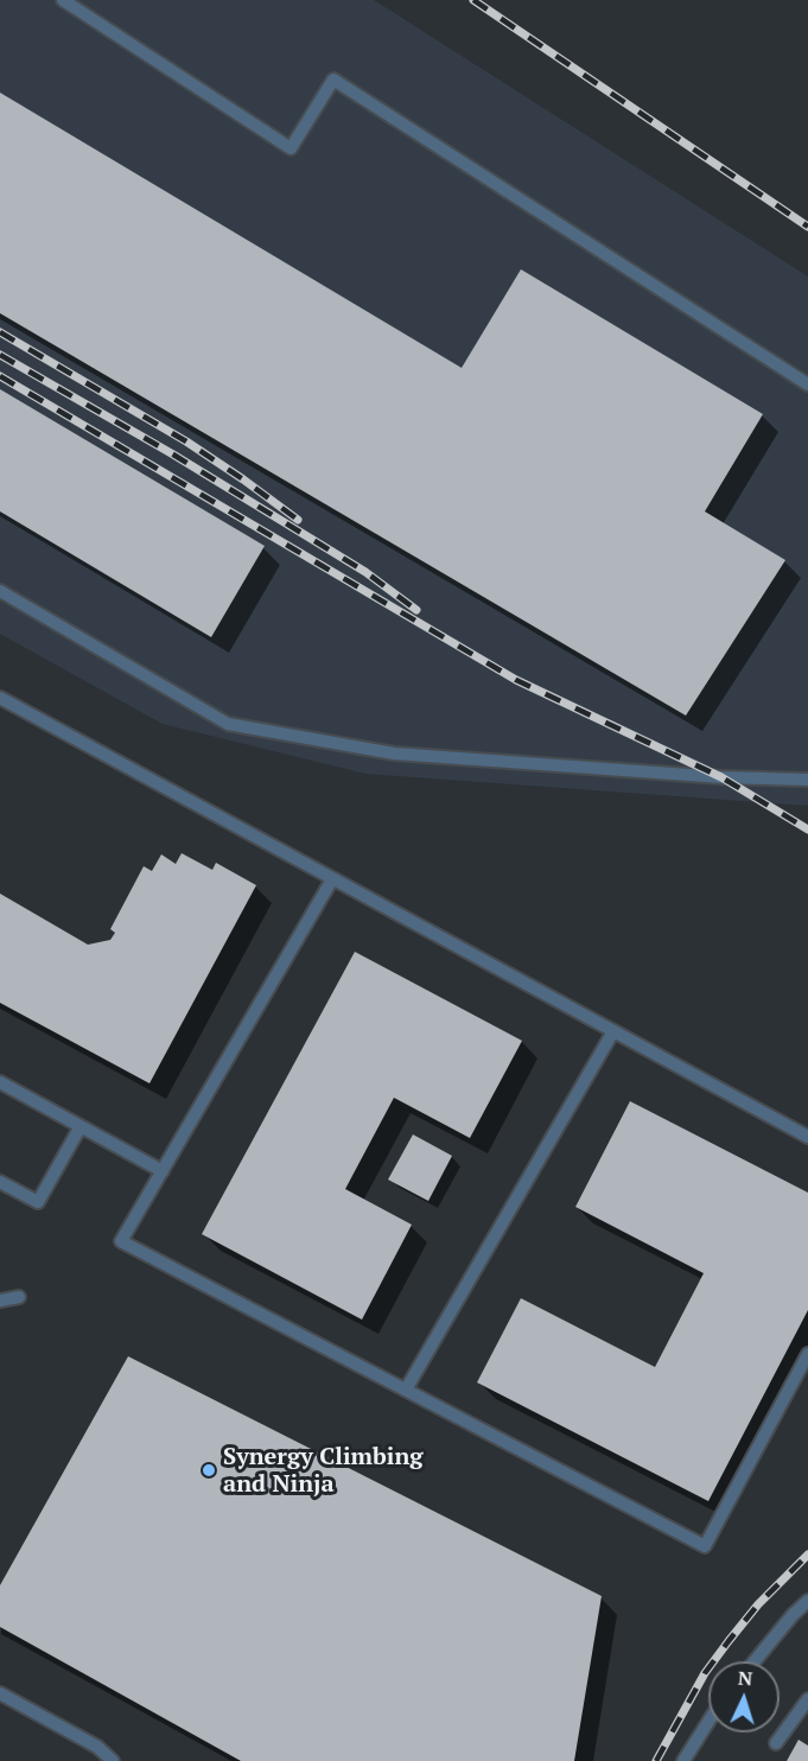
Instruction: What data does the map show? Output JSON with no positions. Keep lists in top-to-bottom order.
{
  "places": ["Synergy Climbing and Ninja"],
  "north": "top"
}
